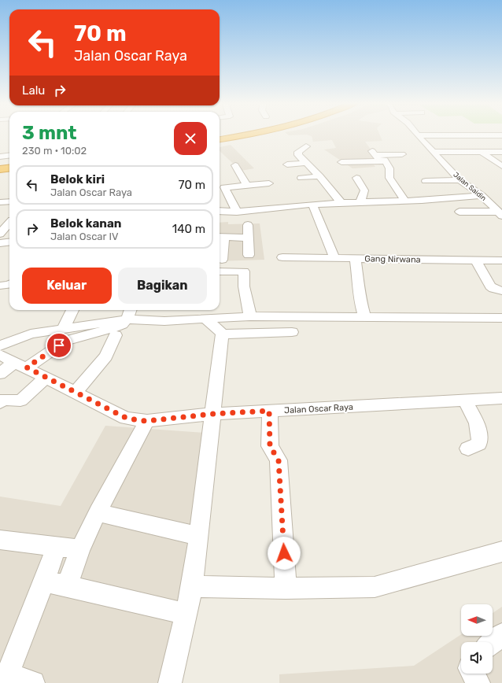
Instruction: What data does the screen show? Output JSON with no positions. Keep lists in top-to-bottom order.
{
  "streets": {
    "street": ["Jalan Saidin", "Gang Nirwana", "Jalan Oscar Raya"]
  },
  "north": "left",
  "page": {
    "turn": ["70 m", "Jalan Oscar Raya"],
    "then": "Lalu",
    "heading": ["3 mnt", "230 m · 10:02"],
    "list": [
      {
        "name": "Belok kiri",
        "note": "Jalan Oscar Raya",
        "value": "70 m"
      },
      {
        "name": "Belok kanan",
        "note": "Jalan Oscar IV",
        "value": "140 m"
      }
    ],
    "buttons": ["Keluar", "Bagikan"]
  }
}
